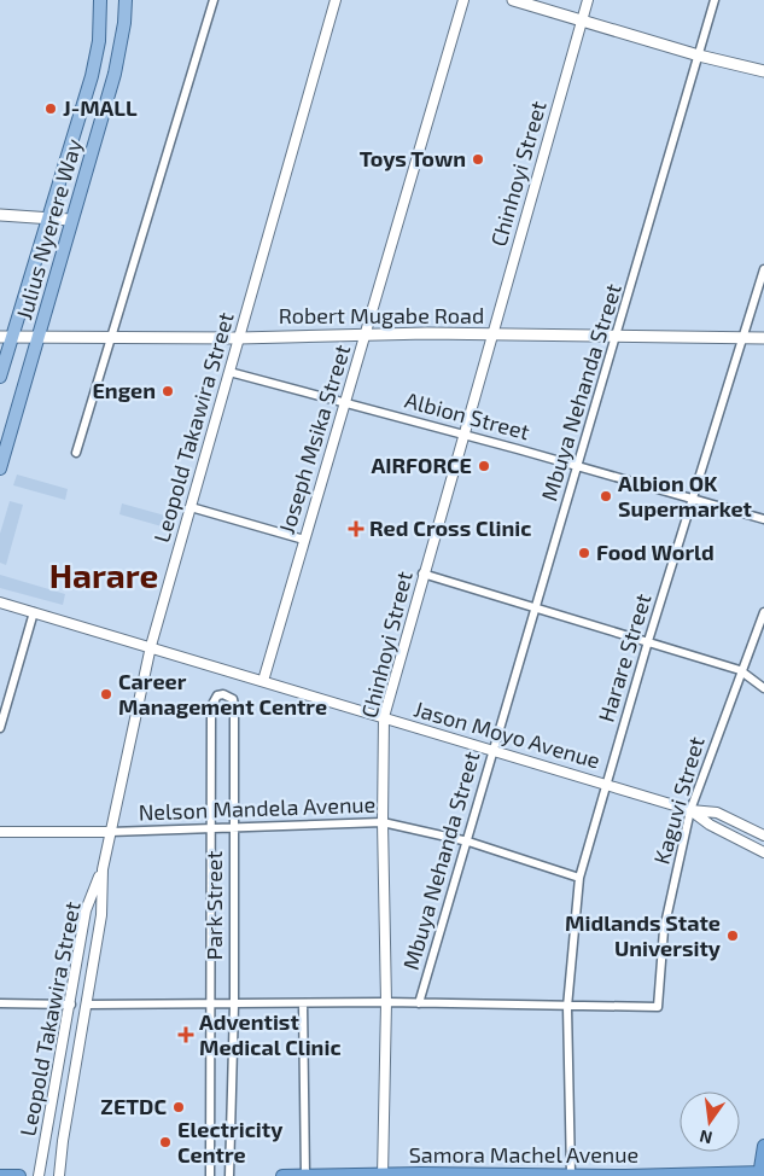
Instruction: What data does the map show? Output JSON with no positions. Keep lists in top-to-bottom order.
{
  "streets": {
    "highway": ["Samora Machel Avenue"],
    "main road": ["Julius Nyerere Way", "Robert Mugabe Road"],
    "street": [
      "Chinhoyi Street",
      "Mbuya Nehanda Street",
      "Albion Street",
      "Leopold Takawira Street",
      "Joseph Msika Street",
      "Harare Street",
      "Jason Moyo Avenue",
      "Kaguvi Street",
      "Nelson Mandela Avenue",
      "Park Street"
    ]
  },
  "crossings": [
    ["Chinhoyi Street", "Robert Mugabe Road"],
    ["Chinhoyi Street", "Albion Street"],
    ["Chinhoyi Street", "Jason Moyo Avenue"],
    ["Chinhoyi Street", "Nelson Mandela Avenue"],
    ["Chinhoyi Street", "Samora Machel Avenue"],
    ["Julius Nyerere Way", "Robert Mugabe Road"],
    ["Robert Mugabe Road", "Mbuya Nehanda Street"],
    ["Robert Mugabe Road", "Leopold Takawira Street"],
    ["Robert Mugabe Road", "Joseph Msika Street"],
    ["Robert Mugabe Road", "Harare Street"],
    ["Mbuya Nehanda Street", "Albion Street"],
    ["Mbuya Nehanda Street", "Jason Moyo Avenue"],
    ["Mbuya Nehanda Street", "Nelson Mandela Avenue"],
    ["Albion Street", "Leopold Takawira Street"],
    ["Albion Street", "Joseph Msika Street"],
    ["Albion Street", "Harare Street"],
    ["Leopold Takawira Street", "Jason Moyo Avenue"],
    ["Leopold Takawira Street", "Nelson Mandela Avenue"],
    ["Joseph Msika Street", "Jason Moyo Avenue"],
    ["Harare Street", "Jason Moyo Avenue"],
    ["Harare Street", "Kaguvi Street"],
    ["Harare Street", "Nelson Mandela Avenue"],
    ["Harare Street", "Samora Machel Avenue"],
    ["Jason Moyo Avenue", "Kaguvi Street"],
    ["Nelson Mandela Avenue", "Park Street"]
  ],
  "districts": ["Harare"],
  "places": {
    "other": [
      "J-MALL",
      "Toys Town",
      "Engen",
      "AIRFORCE",
      "Albion OK Supermarket",
      "Food World",
      "Career Management Centre",
      "Midlands State University",
      "ZETDC",
      "Electricity Centre"
    ],
    "health": ["Red Cross Clinic", "Adventist Medical Clinic"]
  },
  "north": "bottom"
}
